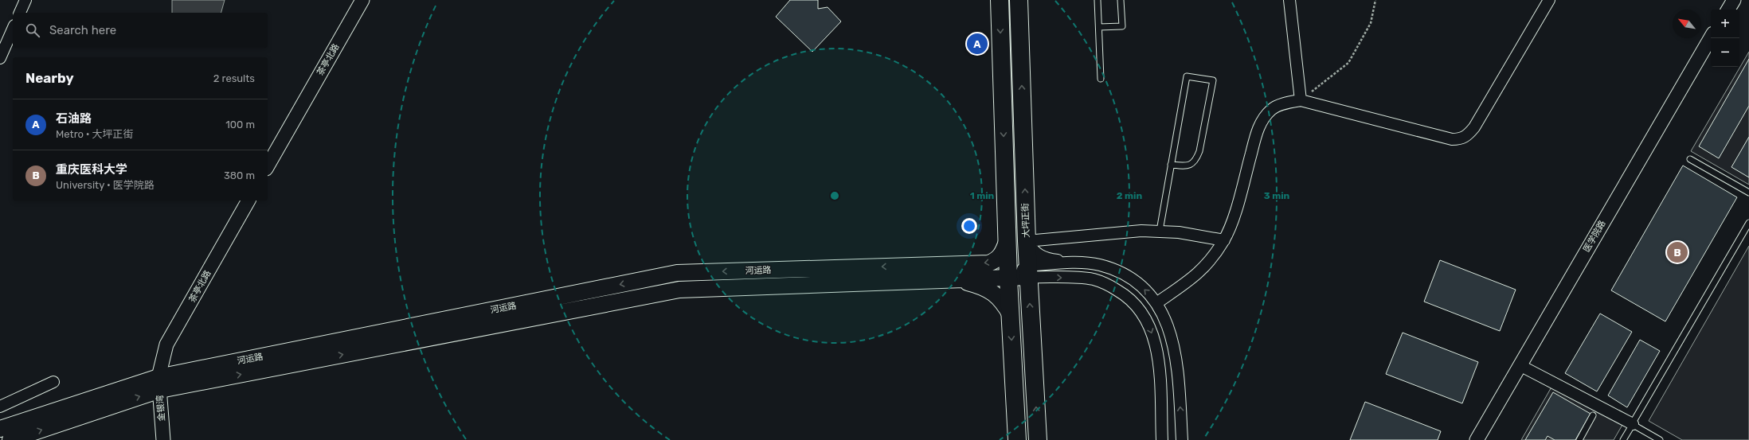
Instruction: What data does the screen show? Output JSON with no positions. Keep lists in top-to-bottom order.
{
  "streets": {
    "main road": ["大坪正街", "河运路"],
    "street": ["茶亭北路", "医学院路", "金银湾"]
  },
  "crossings": [
    ["茶亭北路", "河运路"],
    ["茶亭北路", "金银湾"],
    ["大坪正街", "河运路"],
    ["河运路", "金银湾"]
  ],
  "north": "top left",
  "page": {
    "map_buttons": ["+", "−"],
    "search": "Search here",
    "pins": ["A", "B"],
    "heading": ["Nearby", "2 results"],
    "list": [
      {
        "mark": "A",
        "name": "石油路",
        "note": "Metro · 大坪正街",
        "value": "100 m"
      },
      {
        "mark": "B",
        "name": "重庆医科大学",
        "note": "University · 医学院路",
        "value": "380 m"
      }
    ]
  },
  "rings": ["1 min", "2 min", "3 min"]
}
